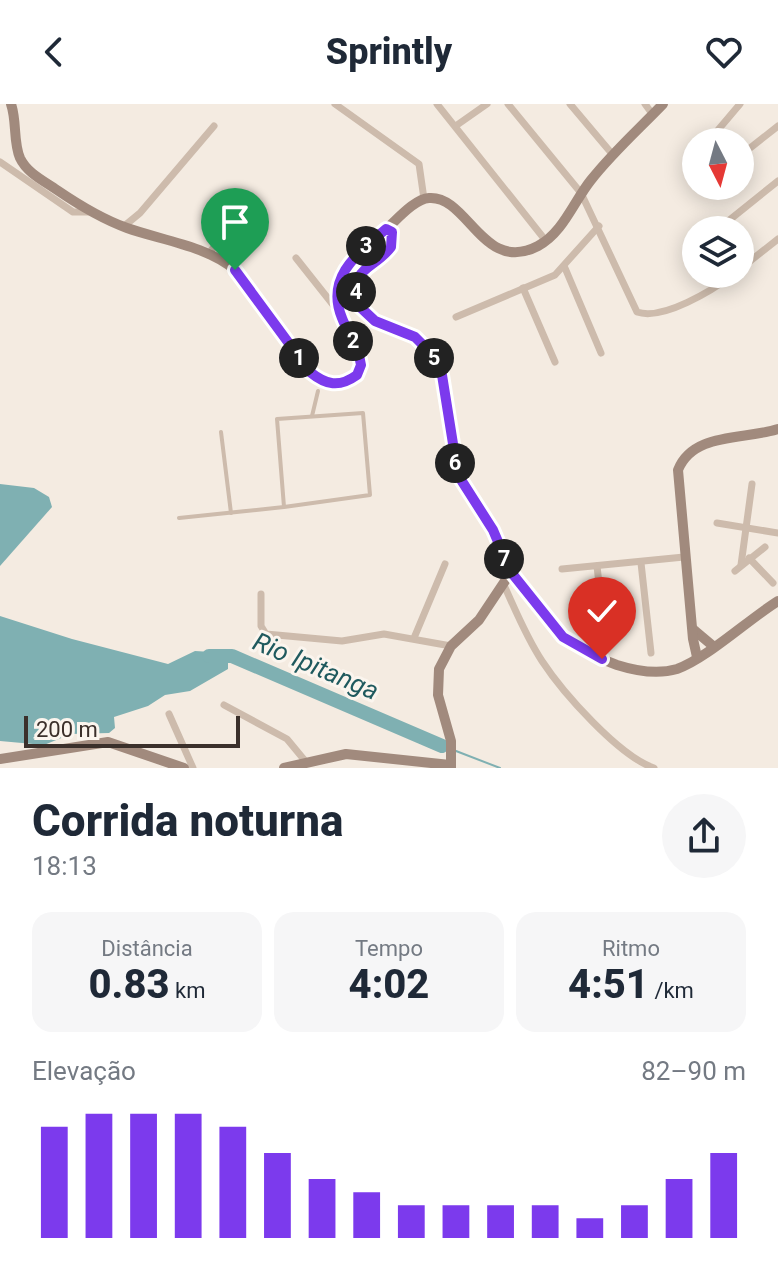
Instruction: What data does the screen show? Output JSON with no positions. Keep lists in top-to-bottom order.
{
  "water": ["Rio Ipitanga"],
  "scale_bar": "200 m",
  "north": "bottom",
  "page": {
    "header": "Sprintly",
    "pins": [
      "3",
      "4",
      "2",
      "1",
      "5",
      "6",
      "7"
    ],
    "scale": "200 m",
    "heading": ["Corrida noturna", "18:13"],
    "stats": [
      ["Distância", "0.83 km"],
      ["Tempo", "4:02"],
      ["Ritmo", "4:51 /km"]
    ],
    "chart": ["Elevação", "82–90 m"]
  }
}
